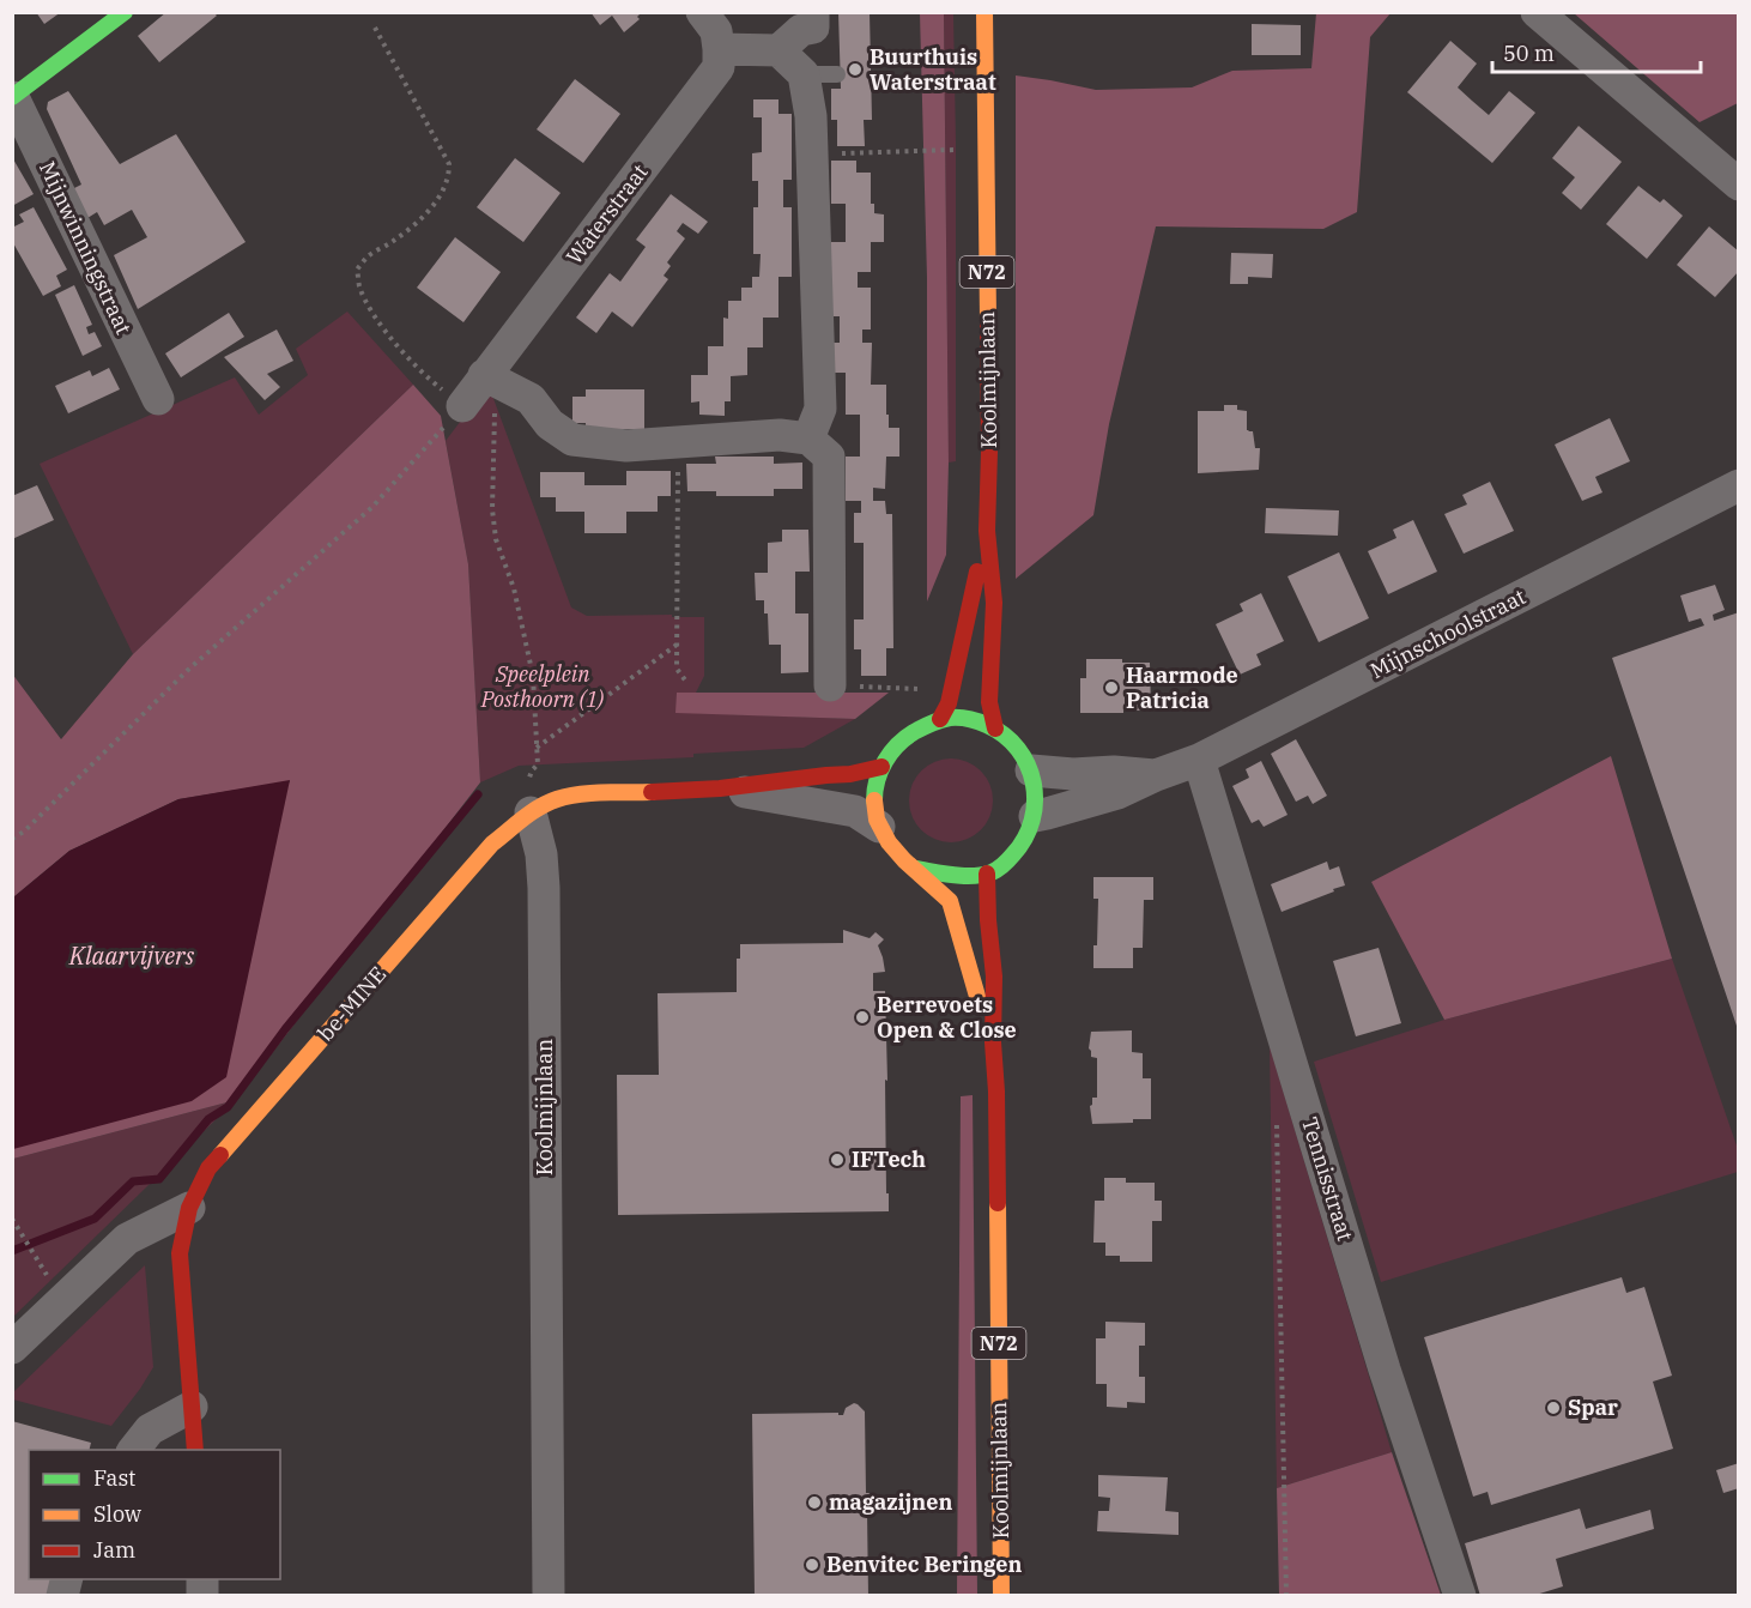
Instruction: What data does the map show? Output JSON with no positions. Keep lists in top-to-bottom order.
{
  "streets": {
    "main road": ["N72", "Koolmijnlaan", "be-MINE"],
    "street": [
      "Waterstraat",
      "Mijnwinningstraat",
      "Mijnschoolstraat",
      "Tennisstraat"
    ]
  },
  "crossings": [
    ["Koolmijnlaan", "Mijnschoolstraat"],
    ["Koolmijnlaan", "be-MINE"],
    ["Mijnschoolstraat", "Tennisstraat"]
  ],
  "water": ["Klaarvijvers"],
  "parks": ["Speelplein Posthoorn (1)"],
  "places": [
    "Buurthuis Waterstraat",
    "Haarmode Patricia",
    "Berrevoets Open & Close",
    "IFTech",
    "Spar",
    "magazijnen",
    "Benvitec Beringen"
  ],
  "legend": ["Fast", "Slow", "Jam"],
  "scale_bar": "50 m"
}
